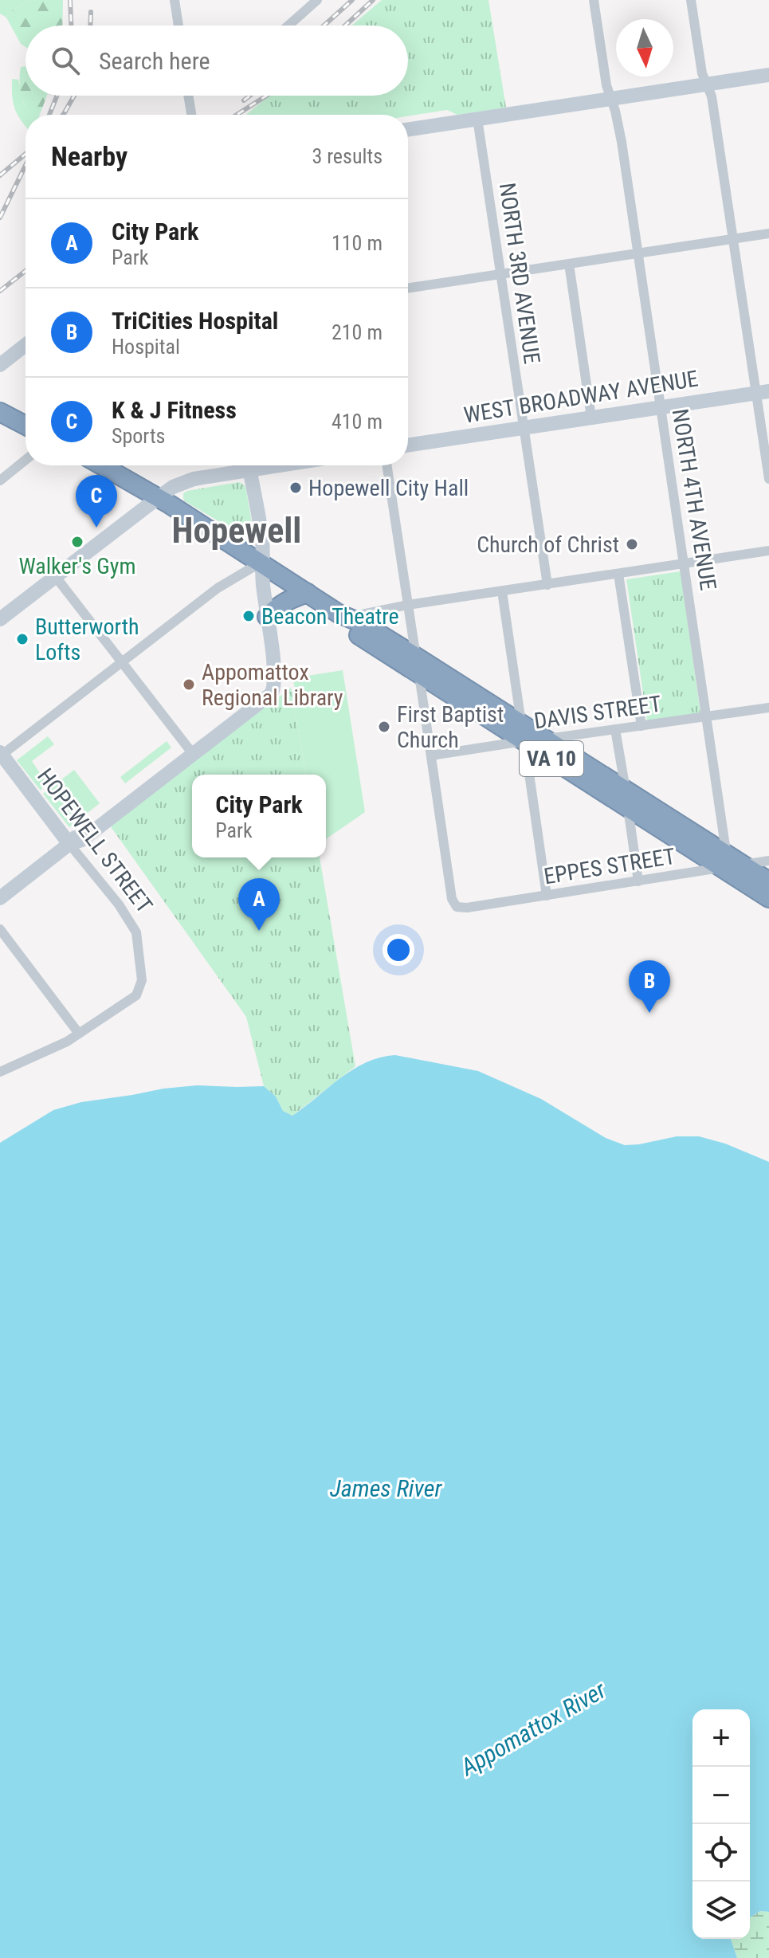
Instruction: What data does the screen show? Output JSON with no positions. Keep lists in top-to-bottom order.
{
  "streets": {
    "highway": ["VA 10"],
    "street": [
      "NORTH 3RD AVENUE",
      "WEST BROADWAY AVENUE",
      "NORTH 4TH AVENUE",
      "DAVIS STREET",
      "HOPEWELL STREET",
      "EPPES STREET"
    ]
  },
  "crossings": [
    ["NORTH 3RD AVENUE", "WEST BROADWAY AVENUE"],
    ["WEST BROADWAY AVENUE", "NORTH 4TH AVENUE"],
    ["NORTH 4TH AVENUE", "DAVIS STREET"],
    ["NORTH 4TH AVENUE", "VA 10"],
    ["NORTH 4TH AVENUE", "EPPES STREET"],
    ["DAVIS STREET", "VA 10"],
    ["DAVIS STREET", "EPPES STREET"],
    ["VA 10", "EPPES STREET"]
  ],
  "districts": ["Hopewell"],
  "water": ["James River", "Appomattox River"],
  "places": [
    "Hopewell City Hall",
    "Walker's Gym",
    "Church of Christ",
    "Beacon Theatre",
    "Butterworth Lofts",
    "Appomattox Regional Library",
    "First Baptist Church"
  ],
  "north": "bottom",
  "page": {
    "search": "Search here",
    "heading": ["Nearby", "3 results"],
    "list": [
      {
        "mark": "A",
        "name": "City Park",
        "note": "Park",
        "value": "110 m"
      },
      {
        "mark": "B",
        "name": "TriCities Hospital",
        "note": "Hospital",
        "value": "210 m"
      },
      {
        "mark": "C",
        "name": "K & J Fitness",
        "note": "Sports",
        "value": "410 m"
      }
    ],
    "pins": ["C", "A", "B"],
    "popup": ["City Park", "Park"],
    "map_buttons": ["+", "−"]
  }
}
